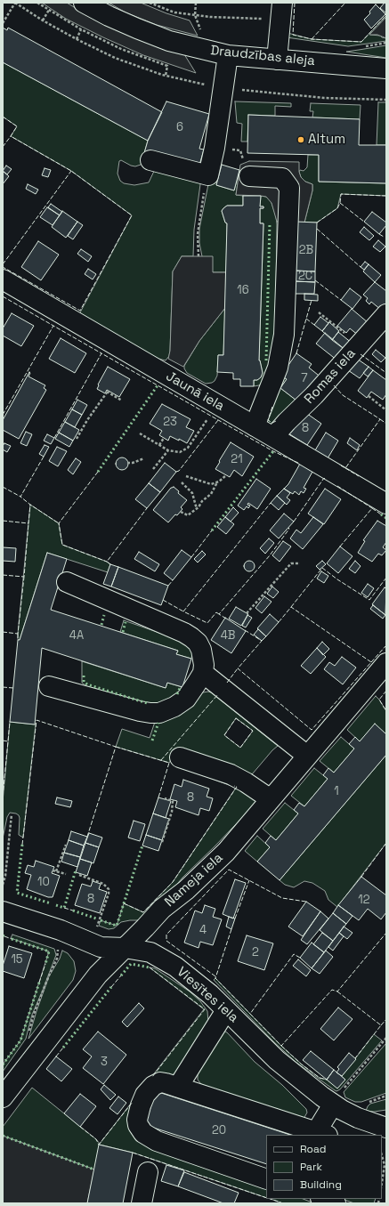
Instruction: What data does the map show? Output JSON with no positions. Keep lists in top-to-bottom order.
{
  "streets": {
    "street": [
      "Draudzības aleja",
      "Romas iela",
      "Jaunā iela",
      "Nameja iela",
      "Viesītes iela"
    ]
  },
  "crossings": [
    ["Romas iela", "Jaunā iela"],
    ["Nameja iela", "Viesītes iela"]
  ],
  "places": ["Altum"],
  "house_numbers": [
    "6",
    "2B",
    "2C",
    "16",
    "7",
    "23",
    "8",
    "21",
    "4A",
    "4B",
    "1",
    "8",
    "10",
    "8",
    "12",
    "4",
    "2",
    "15",
    "3",
    "20"
  ],
  "legend": ["Road", "Park", "Building"]
}
